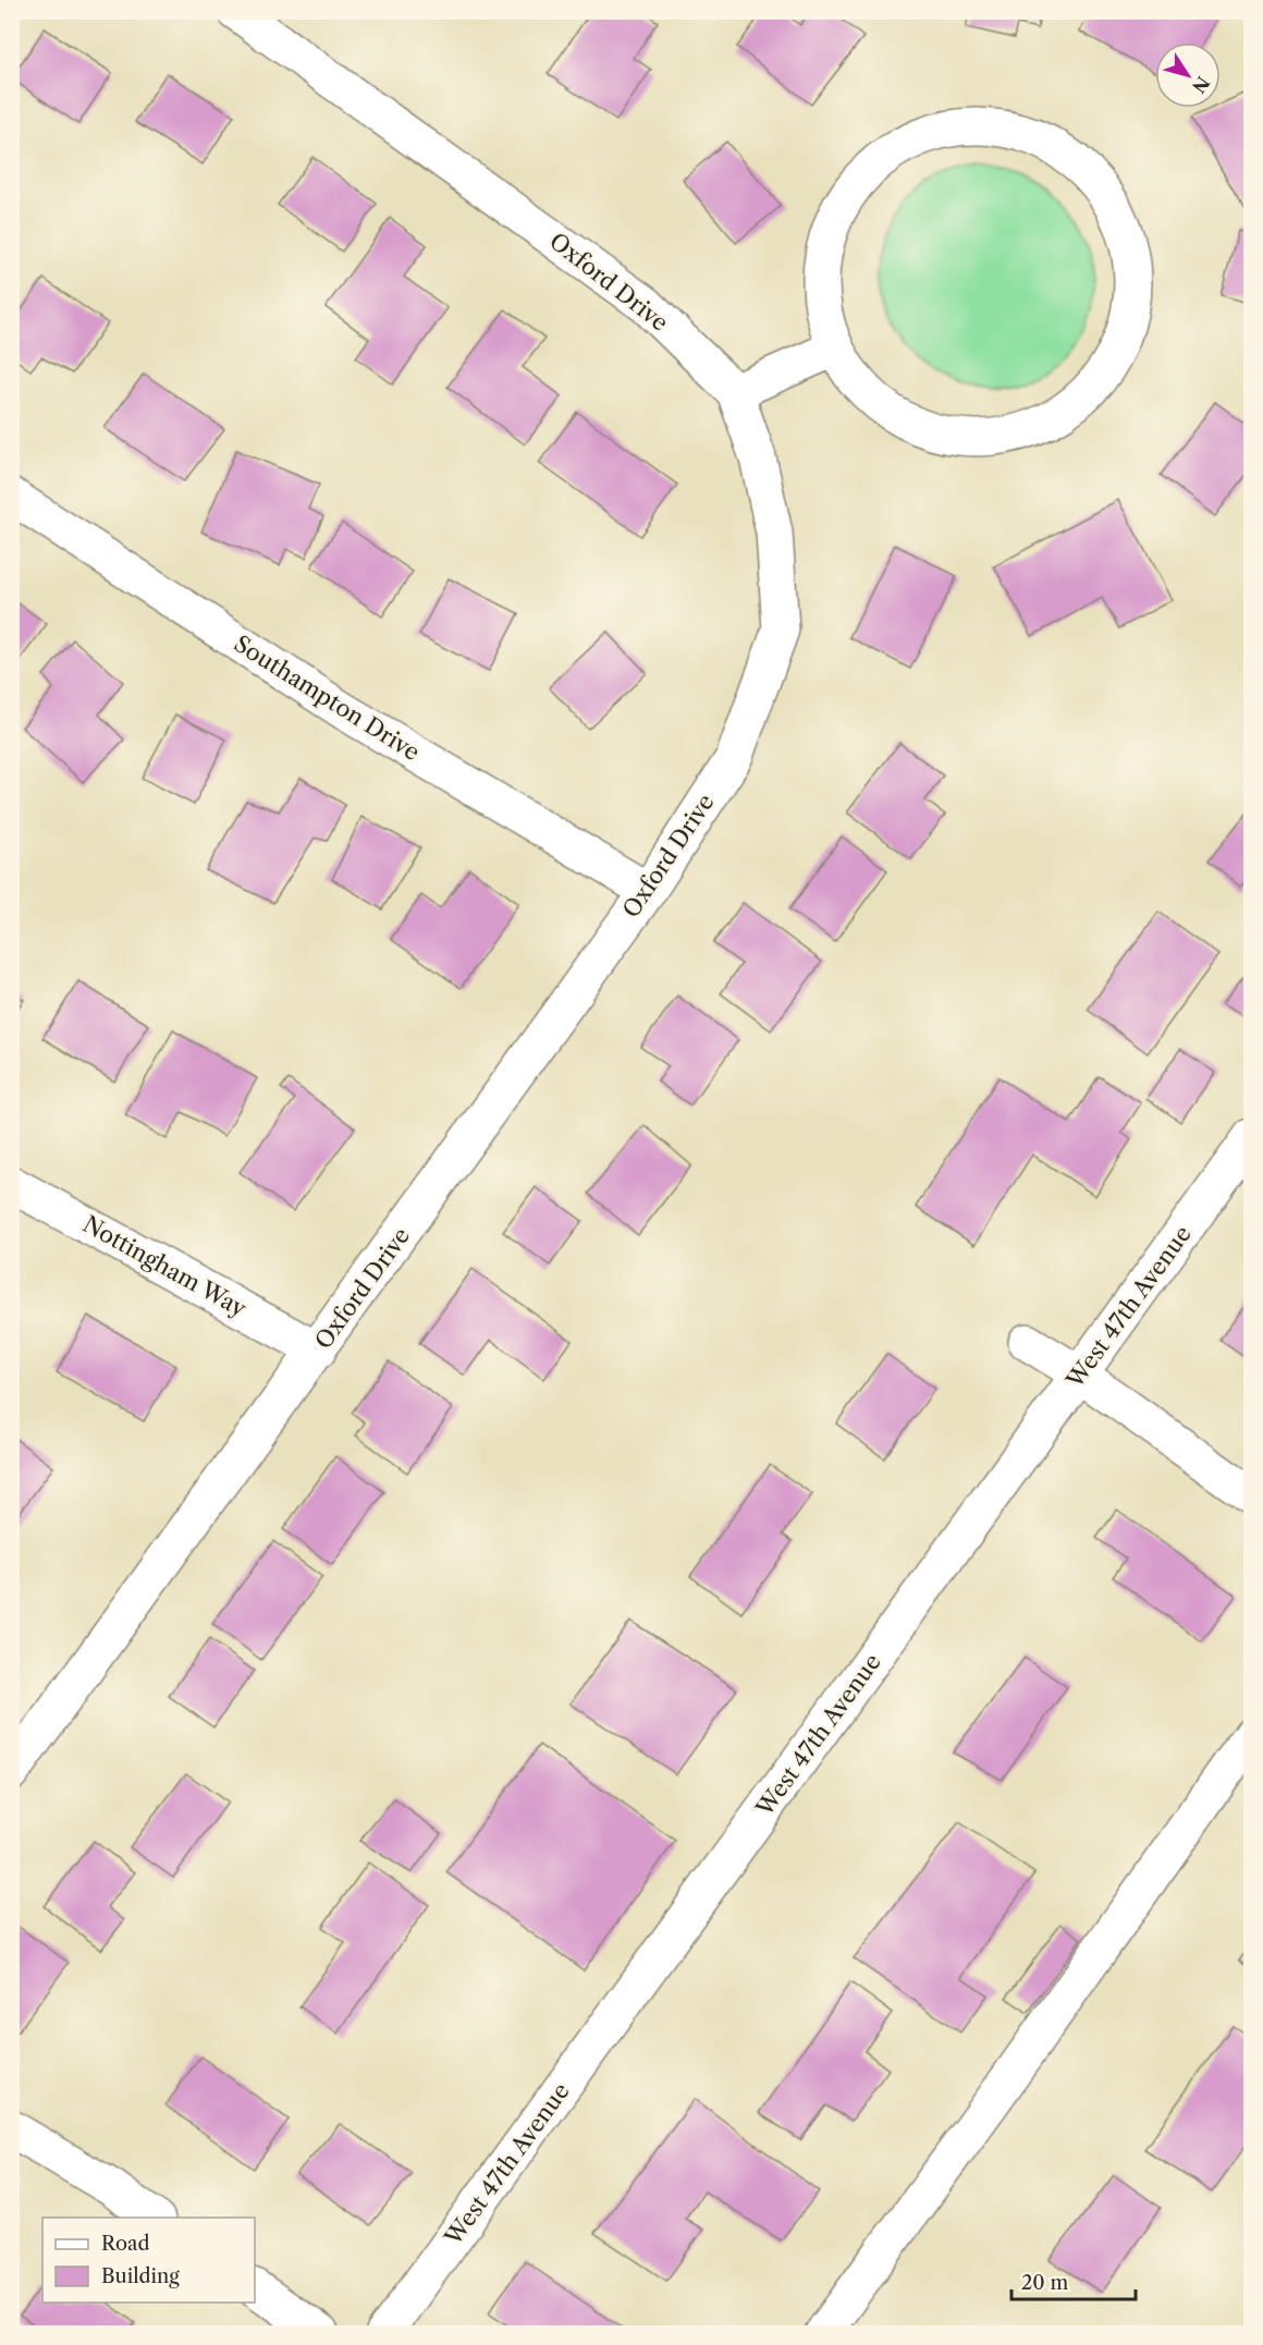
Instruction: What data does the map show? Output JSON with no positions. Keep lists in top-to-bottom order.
{
  "streets": {
    "street": [
      "Oxford Drive",
      "Southampton Drive",
      "Nottingham Way",
      "West 47th Avenue"
    ]
  },
  "crossings": [
    ["Oxford Drive", "Southampton Drive"],
    ["Oxford Drive", "Nottingham Way"]
  ],
  "legend": ["Road", "Building"],
  "scale_bar": "20 m",
  "north": "bottom right"
}
